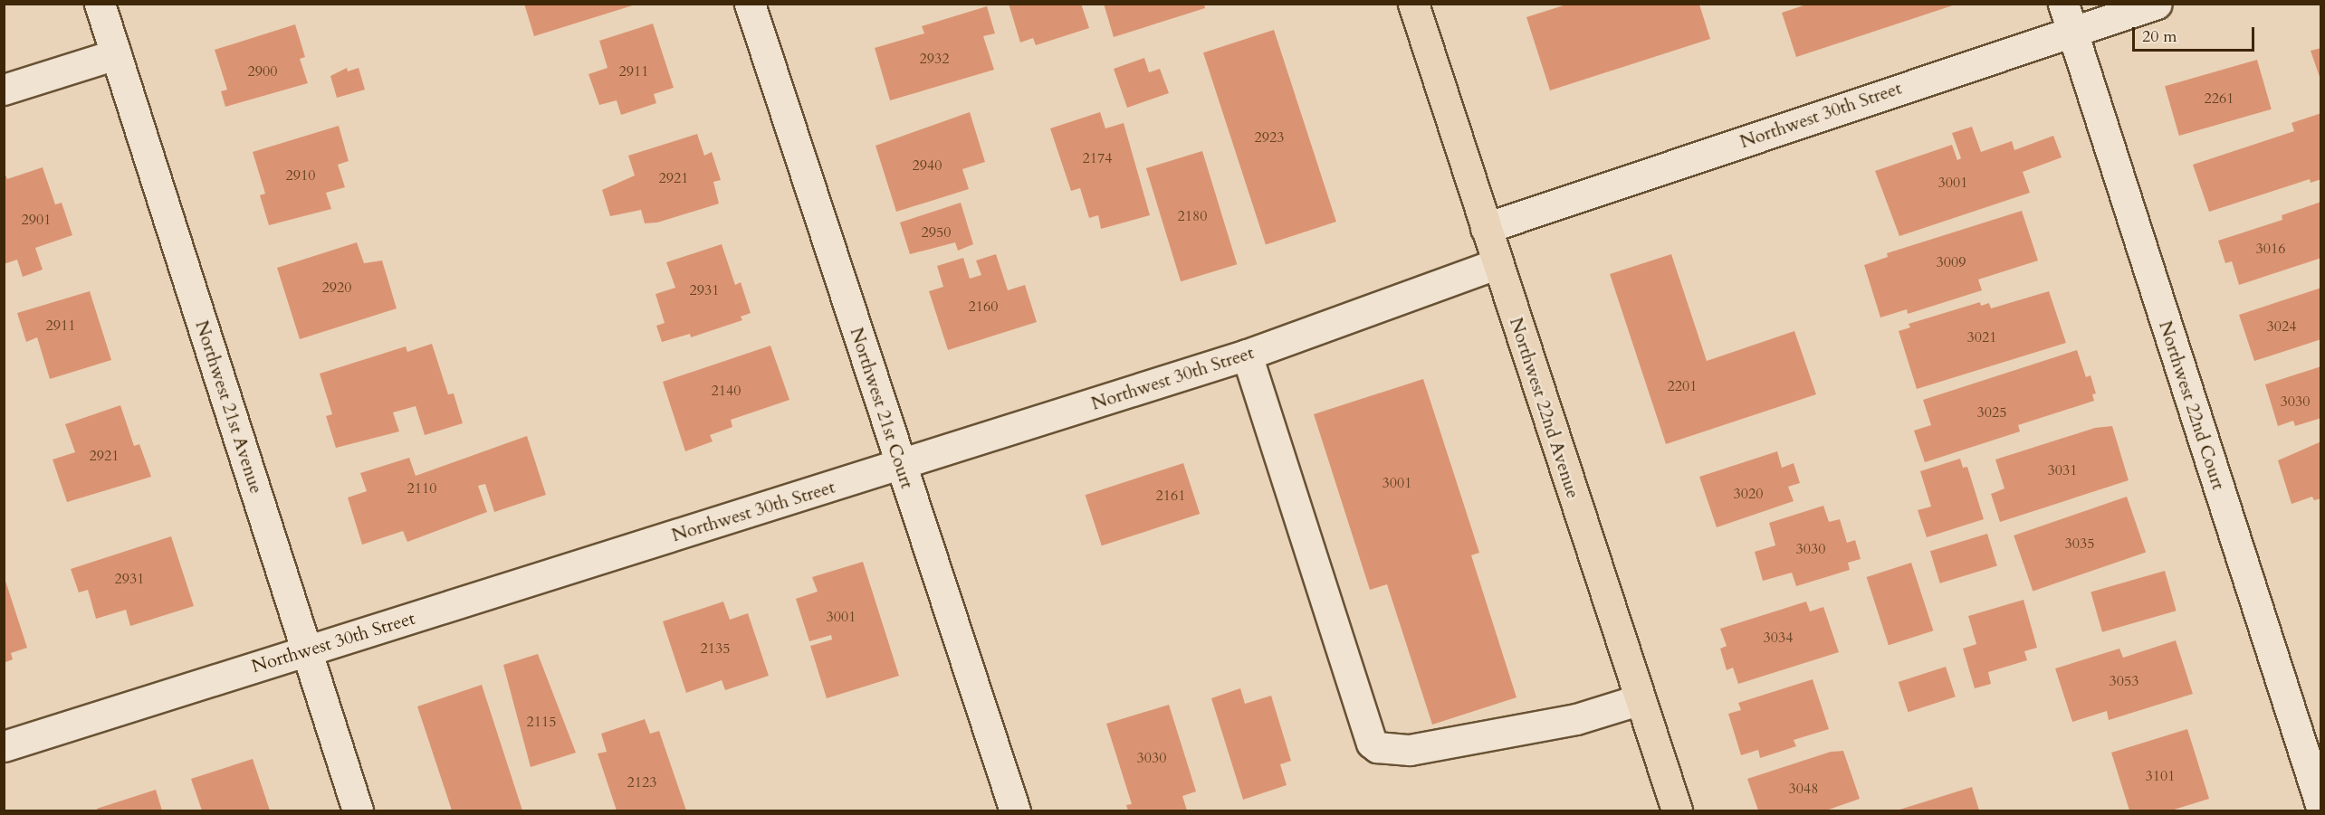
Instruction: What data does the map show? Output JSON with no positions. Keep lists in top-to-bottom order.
{
  "streets": {
    "main road": ["Northwest 22nd Avenue"],
    "street": [
      "Northwest 30th Street",
      "Northwest 22nd Court",
      "Northwest 21st Avenue",
      "Northwest 21st Court"
    ]
  },
  "crossings": [
    ["Northwest 30th Street", "Northwest 22nd Court"],
    ["Northwest 30th Street", "Northwest 21st Avenue"],
    ["Northwest 30th Street", "Northwest 21st Court"],
    ["Northwest 30th Street", "Northwest 22nd Avenue"]
  ],
  "house_numbers": [
    "2932",
    "2900",
    "2911",
    "2261",
    "2923",
    "2174",
    "2940",
    "2910",
    "2921",
    "3001",
    "2180",
    "2901",
    "2950",
    "3016",
    "3009",
    "2920",
    "2931",
    "2160",
    "2911",
    "3024",
    "3021",
    "2201",
    "2140",
    "3030",
    "3025",
    "2921",
    "3031",
    "3001",
    "2110",
    "3020",
    "2161",
    "3035",
    "3030",
    "2931",
    "3001",
    "3034",
    "2135",
    "3053",
    "2115",
    "3030",
    "3101",
    "2123",
    "3048"
  ],
  "scale_bar": "20 m"
}
